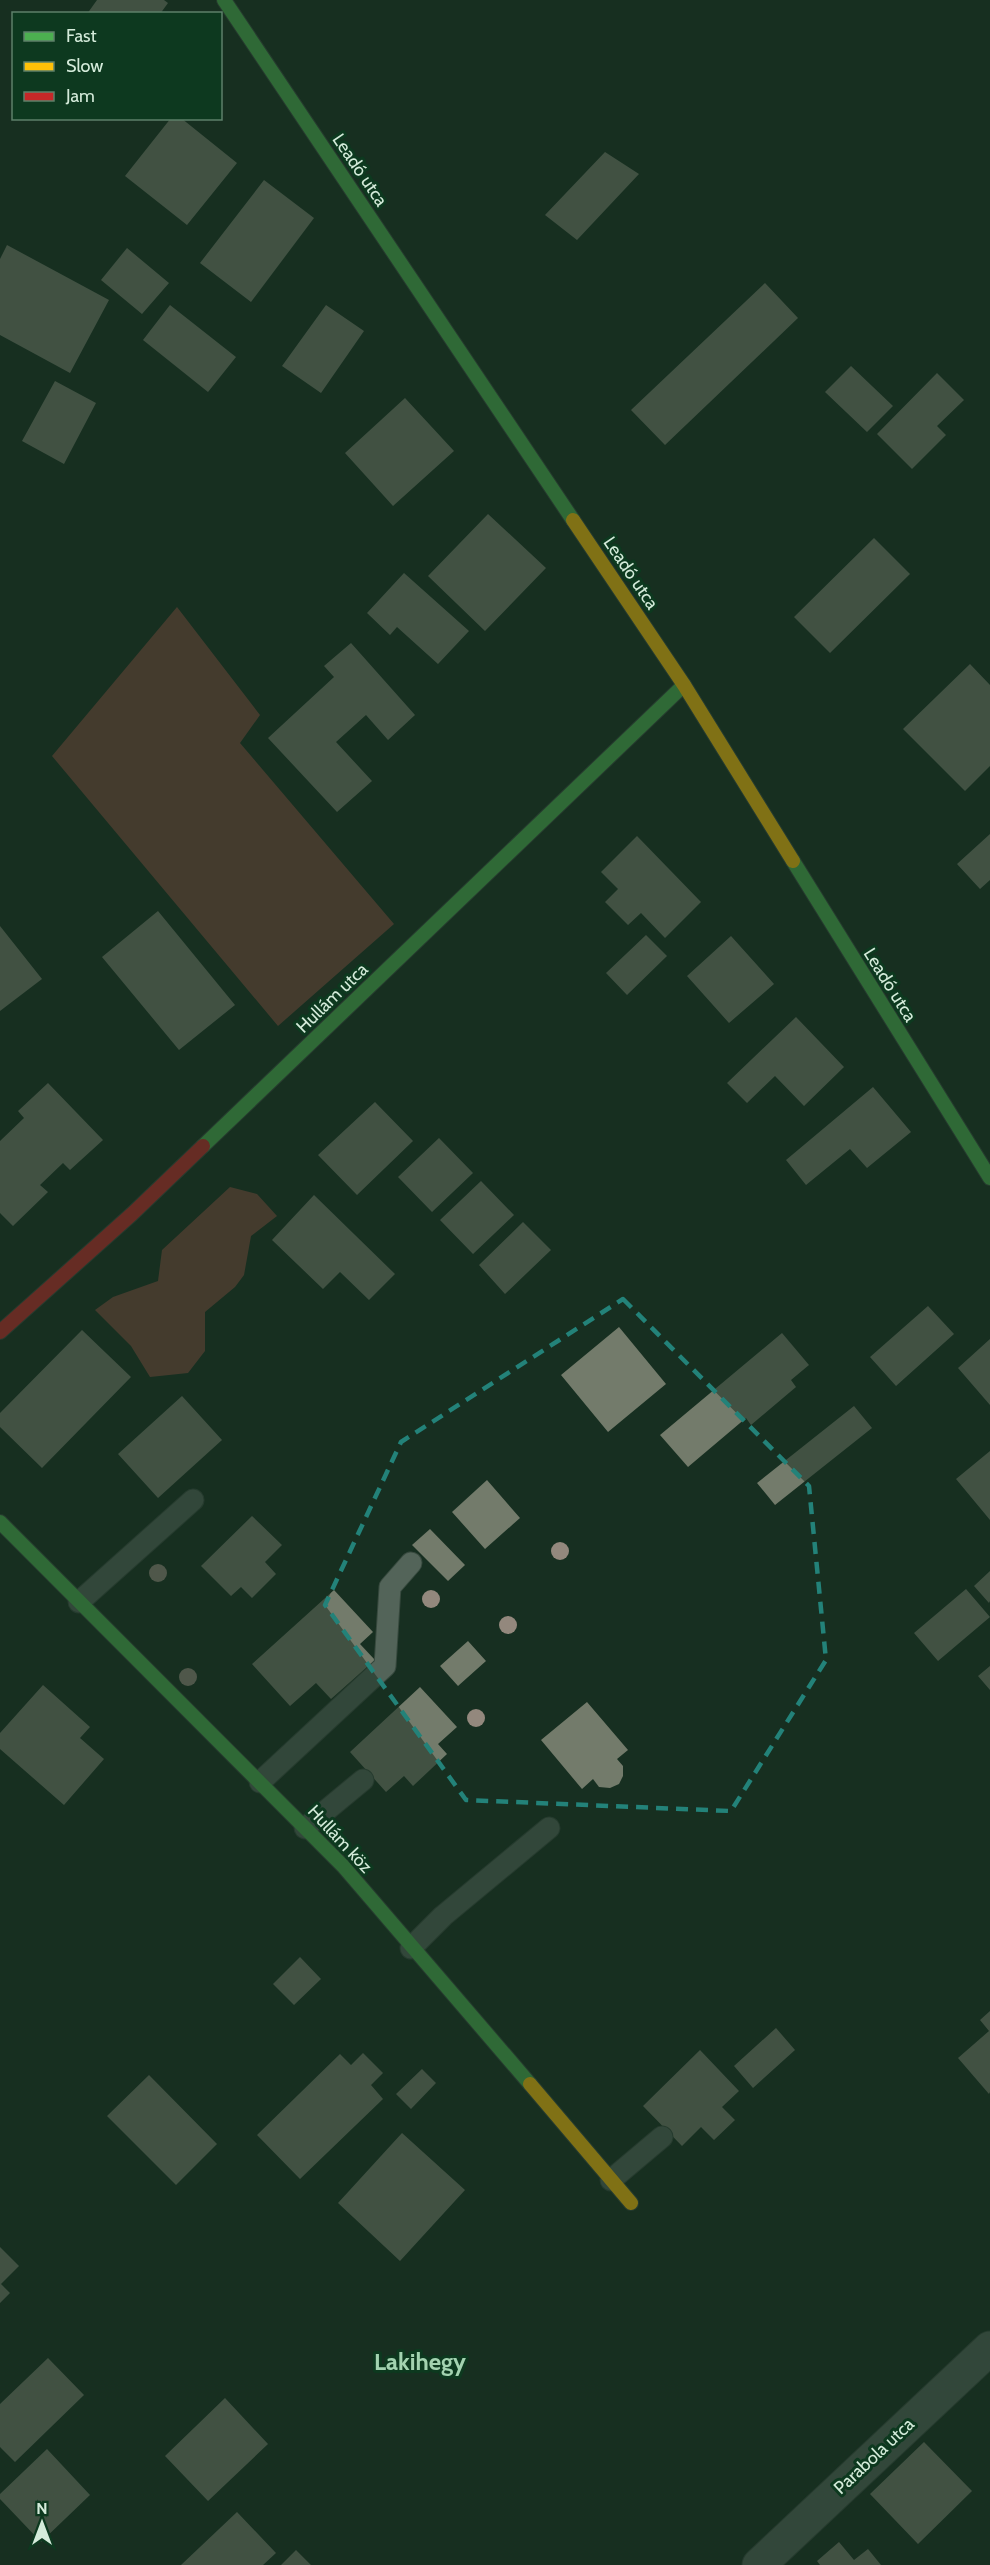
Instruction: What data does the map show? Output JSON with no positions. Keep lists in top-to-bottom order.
{
  "streets": {
    "street": [
      "Leadó utca",
      "Hullám utca",
      "Hullám köz",
      "Parabola utca"
    ]
  },
  "crossings": [
    ["Leadó utca", "Hullám utca"]
  ],
  "districts": ["Lakihegy"],
  "legend": ["Fast", "Slow", "Jam"],
  "north": "top"
}
